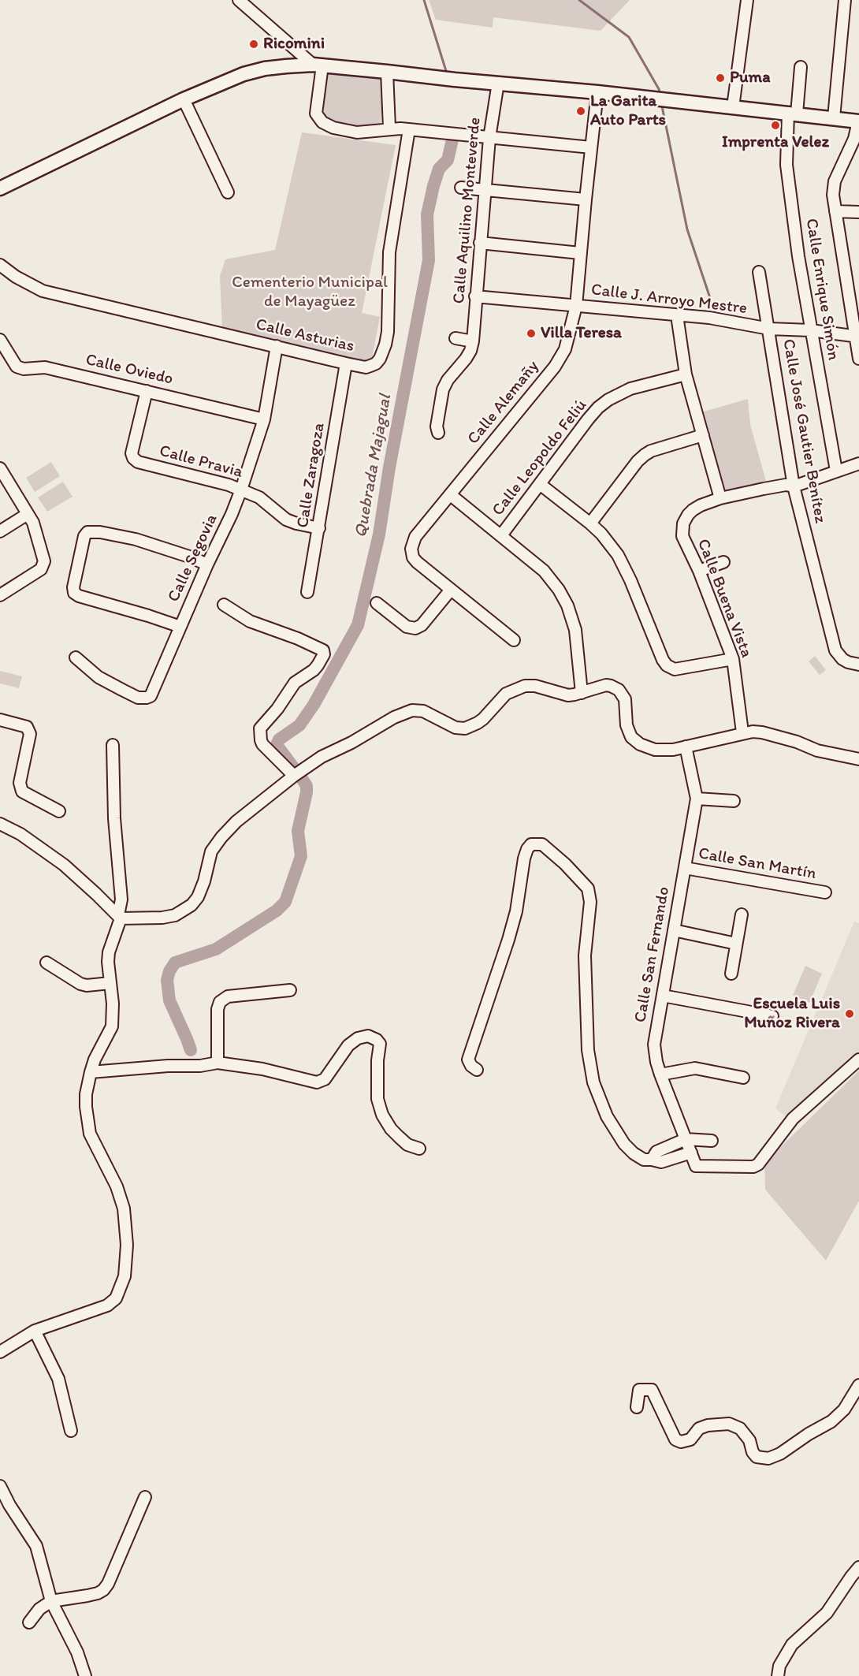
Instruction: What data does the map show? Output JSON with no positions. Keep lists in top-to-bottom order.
{
  "streets": {
    "street": [
      "Calle Aquilino Monteverde",
      "Calle Enrique Simón",
      "Calle J. Arroyo Mestre",
      "Calle Asturias",
      "Calle Oviedo",
      "Calle Alemañy",
      "Calle José Gautier Benítez",
      "Calle Leopoldo Feliú",
      "Calle Pravia",
      "Calle Zaragoza",
      "Calle Segovia",
      "Calle Buena Vista",
      "Calle San Martín",
      "Calle San Fernando"
    ]
  },
  "crossings": [
    ["Calle Aquilino Monteverde", "Calle J. Arroyo Mestre"],
    ["Calle Enrique Simón", "Calle J. Arroyo Mestre"],
    ["Calle Enrique Simón", "Calle Buena Vista"],
    ["Calle J. Arroyo Mestre", "Calle Alemañy"],
    ["Calle J. Arroyo Mestre", "Calle José Gautier Benítez"],
    ["Calle Asturias", "Calle Zaragoza"],
    ["Calle Asturias", "Calle Segovia"],
    ["Calle Oviedo", "Calle Pravia"],
    ["Calle Oviedo", "Calle Segovia"],
    ["Calle José Gautier Benítez", "Calle Buena Vista"],
    ["Calle Pravia", "Calle Zaragoza"],
    ["Calle Pravia", "Calle Segovia"],
    ["Calle San Martín", "Calle San Fernando"]
  ],
  "water": ["Quebrada Majagual"],
  "parks": ["Cementerio Municipal de Mayagüez"],
  "places": [
    "Ricomini",
    "Puma",
    "La Garita Auto Parts",
    "Imprenta Velez",
    "Villa Teresa",
    "Escuela Luis Muñoz Rivera"
  ]
}
